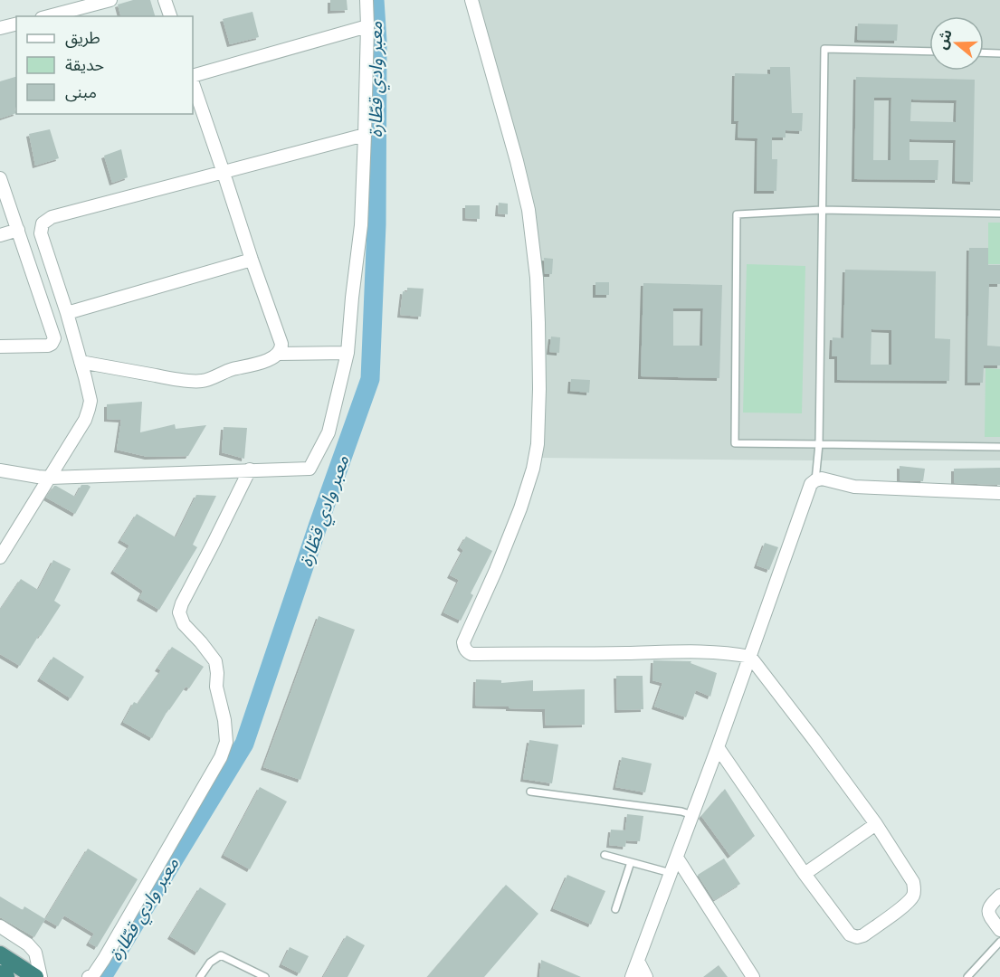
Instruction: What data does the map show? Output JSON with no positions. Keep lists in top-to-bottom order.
{
  "water": ["معبر وادي قطّارة"],
  "legend": ["طريق", "حديقة", "مبنى"],
  "north": "left"
}
